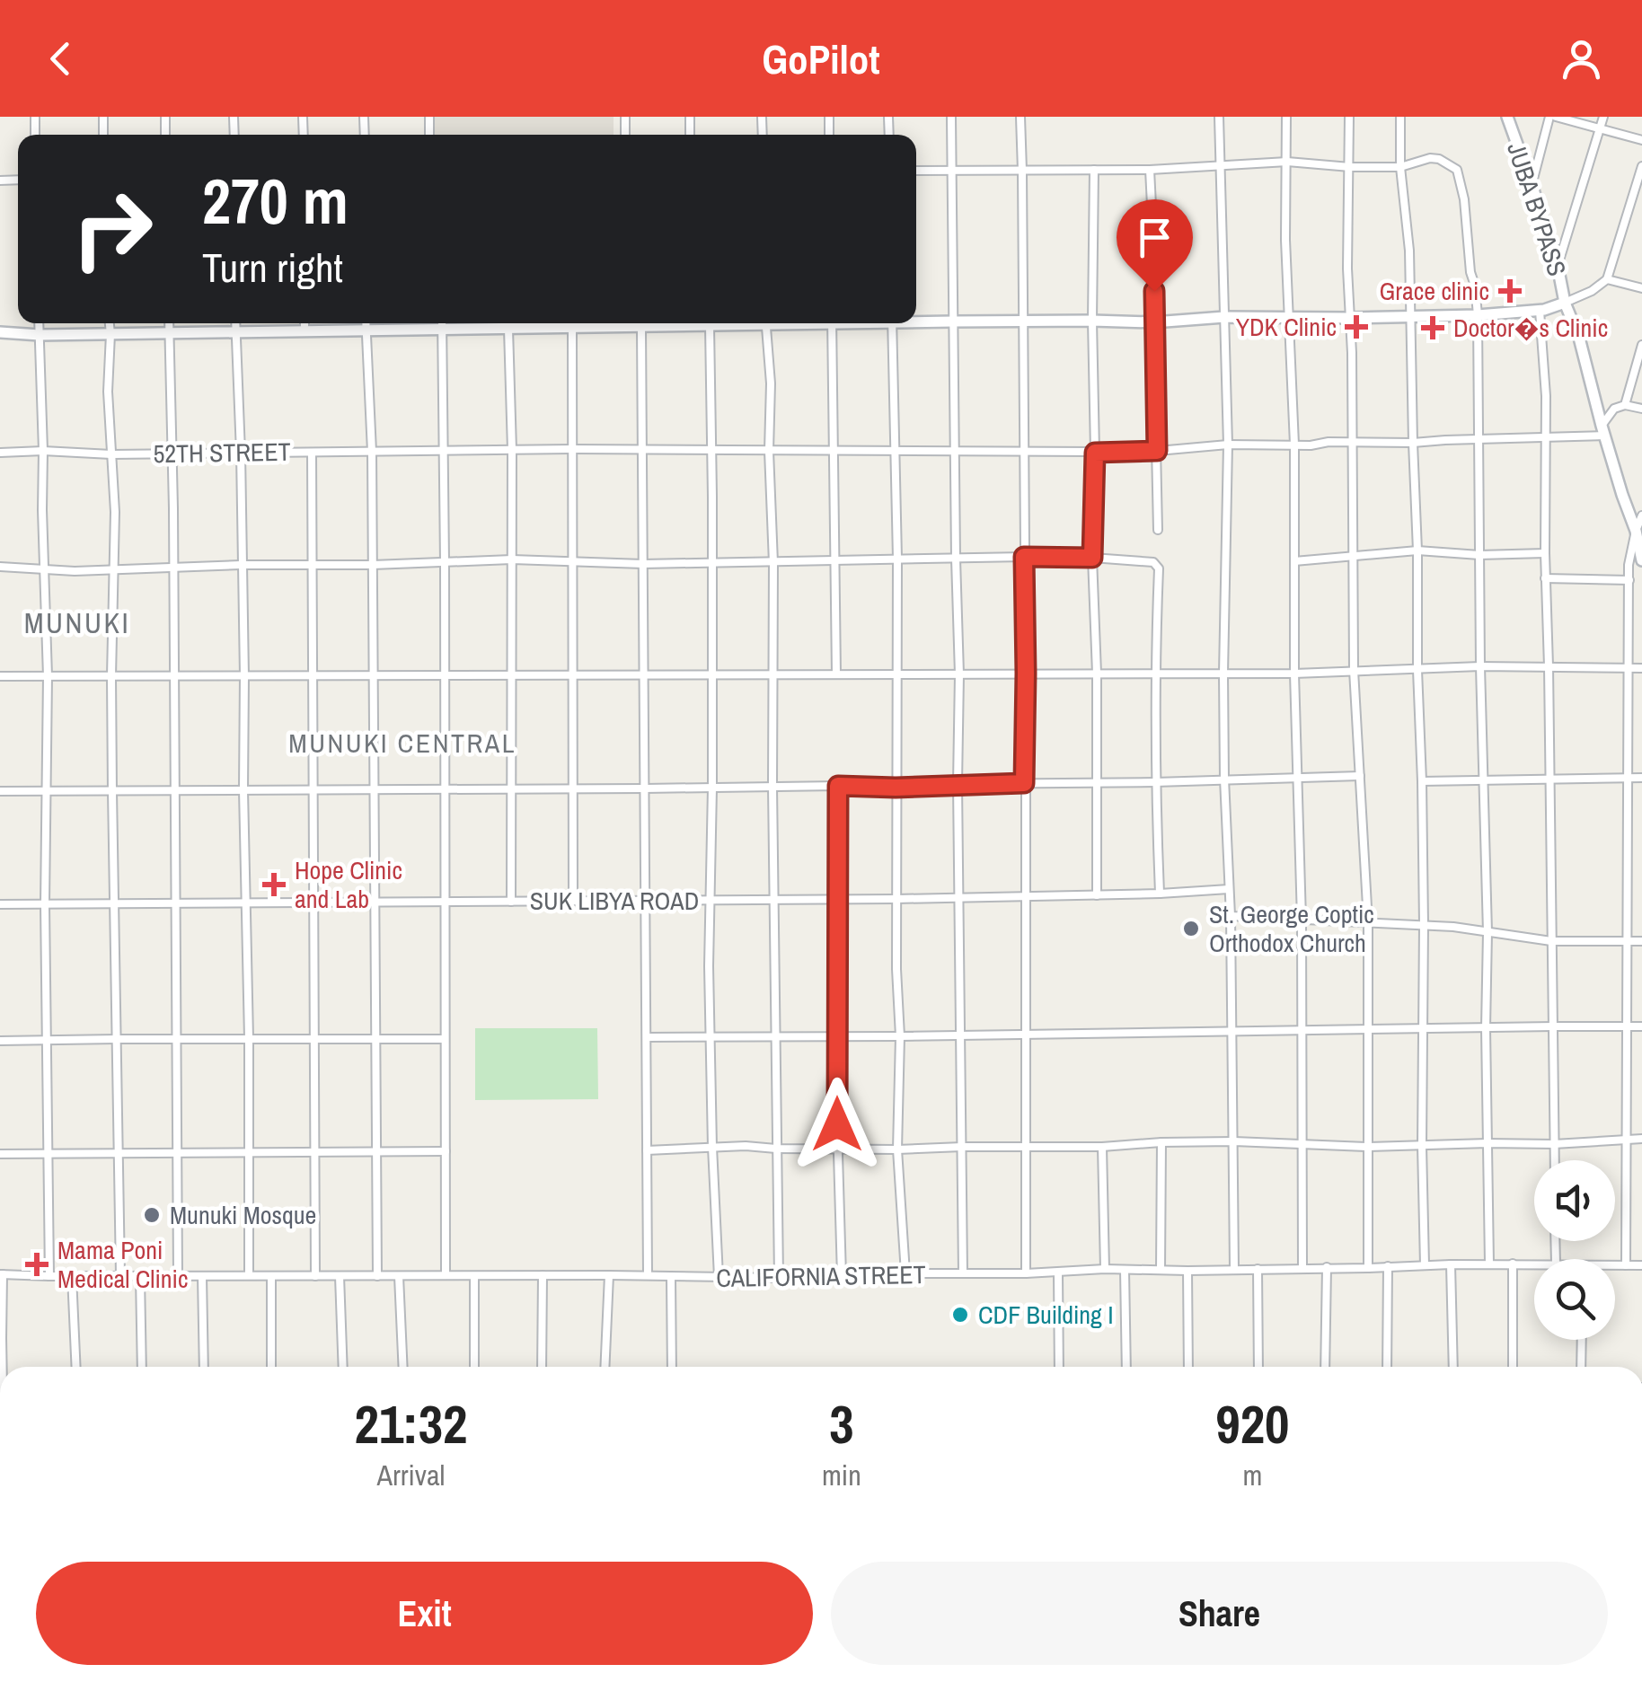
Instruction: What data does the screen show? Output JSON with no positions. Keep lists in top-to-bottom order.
{
  "streets": {
    "street": [
      "JUBA BYPASS",
      "52TH STREET",
      "SUK LIBYA ROAD",
      "CALIFORNIA STREET"
    ]
  },
  "crossings": [
    ["JUBA BYPASS", "52TH STREET"]
  ],
  "districts": ["MUNUKI", "MUNUKI CENTRAL"],
  "places": {
    "health": [
      "Grace clinic",
      "YDK Clinic",
      "Doctor�s Clinic",
      "Hope Clinic and Lab",
      "Mama Poni Medical Clinic"
    ],
    "other": ["St. George Coptic Orthodox Church", "Munuki Mosque", "CDF Building I"]
  },
  "page": {
    "header": "GoPilot",
    "turn": ["270 m", "Turn right"],
    "eta": [
      "21:32",
      "Arrival",
      "3",
      "min",
      "920",
      "m"
    ],
    "buttons": ["Exit", "Share"]
  }
}
